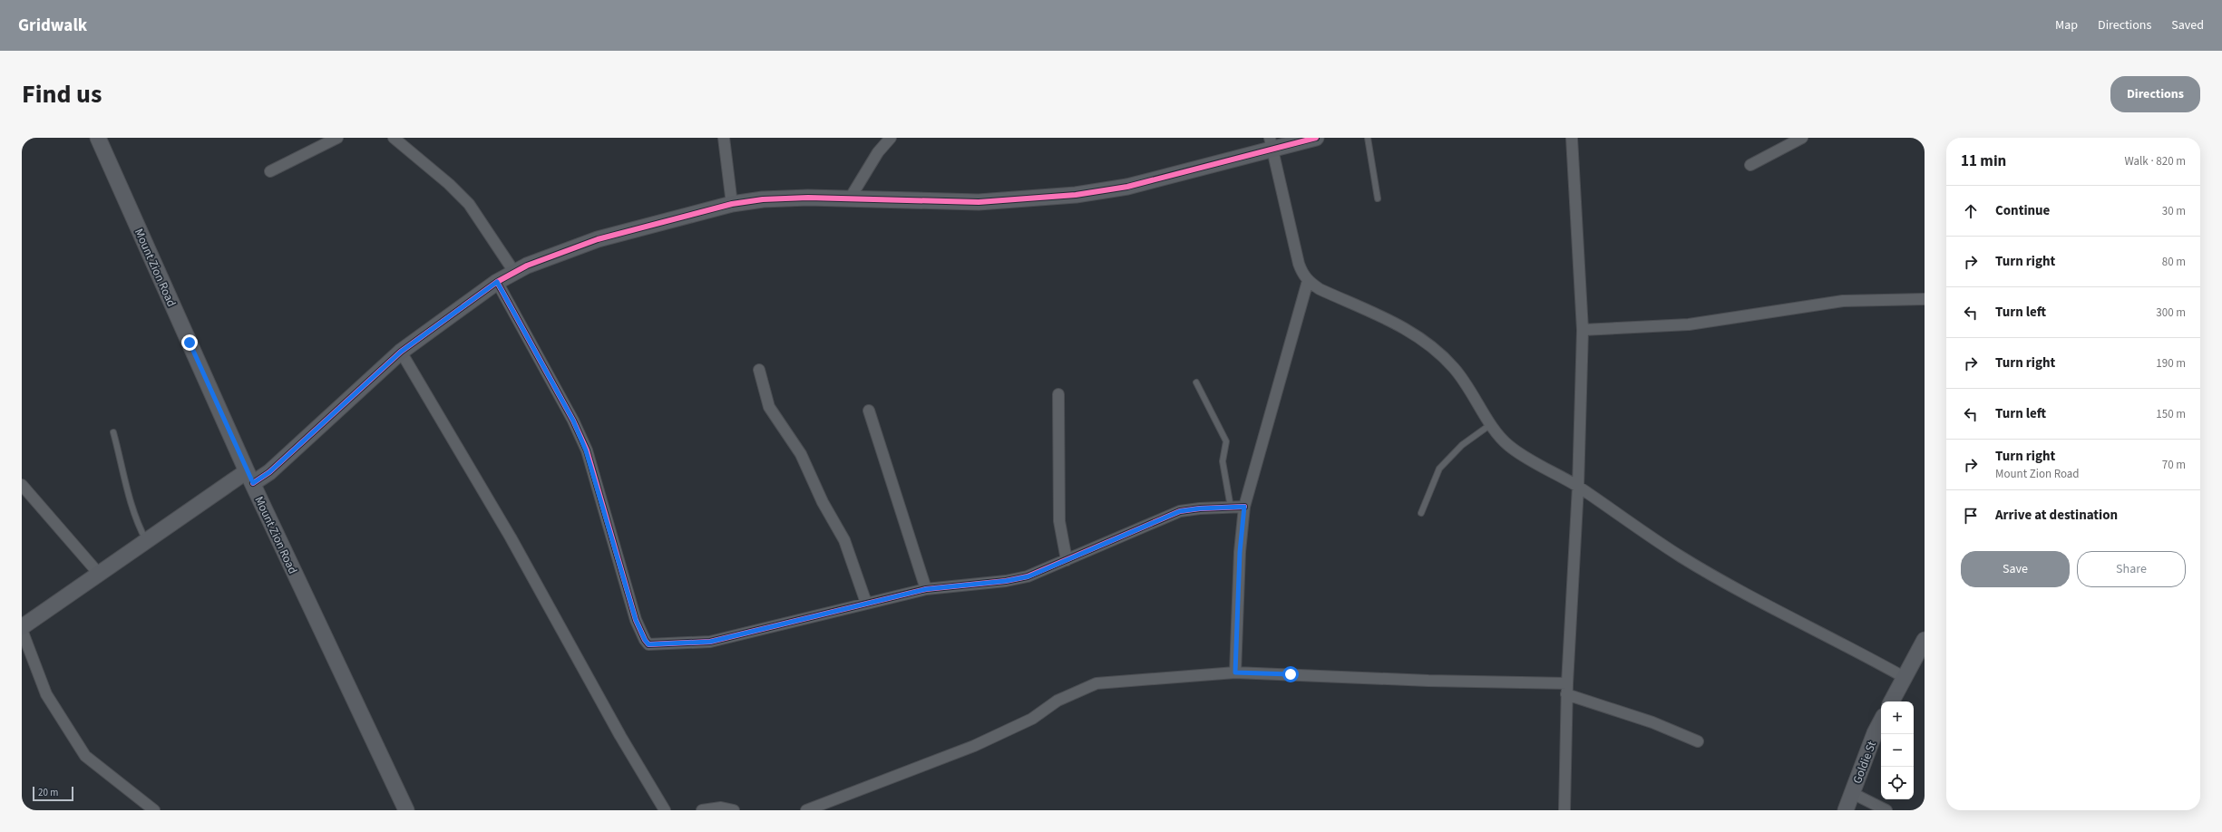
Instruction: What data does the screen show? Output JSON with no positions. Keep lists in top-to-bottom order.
{
  "streets": {
    "street": ["Mount Zion Road", "Goldie St"]
  },
  "scale_bar": "20 m",
  "page": {
    "header": "Gridwalk",
    "nav": ["Map", "Directions", "Saved"],
    "title": "Find us",
    "buttons": [
      "Directions",
      ["Save", "Share"]
    ],
    "heading": ["11 min", "Walk · 820 m"],
    "list": [
      ["Continue", "30 m"],
      ["Turn right", "80 m"],
      ["Turn left", "300 m"],
      ["Turn right", "190 m"],
      ["Turn left", "150 m"],
      ["Turn right", "Mount Zion Road", "70 m"],
      "Arrive at destination"
    ],
    "map_buttons": ["+", "−"],
    "scale": "20 m"
  }
}
